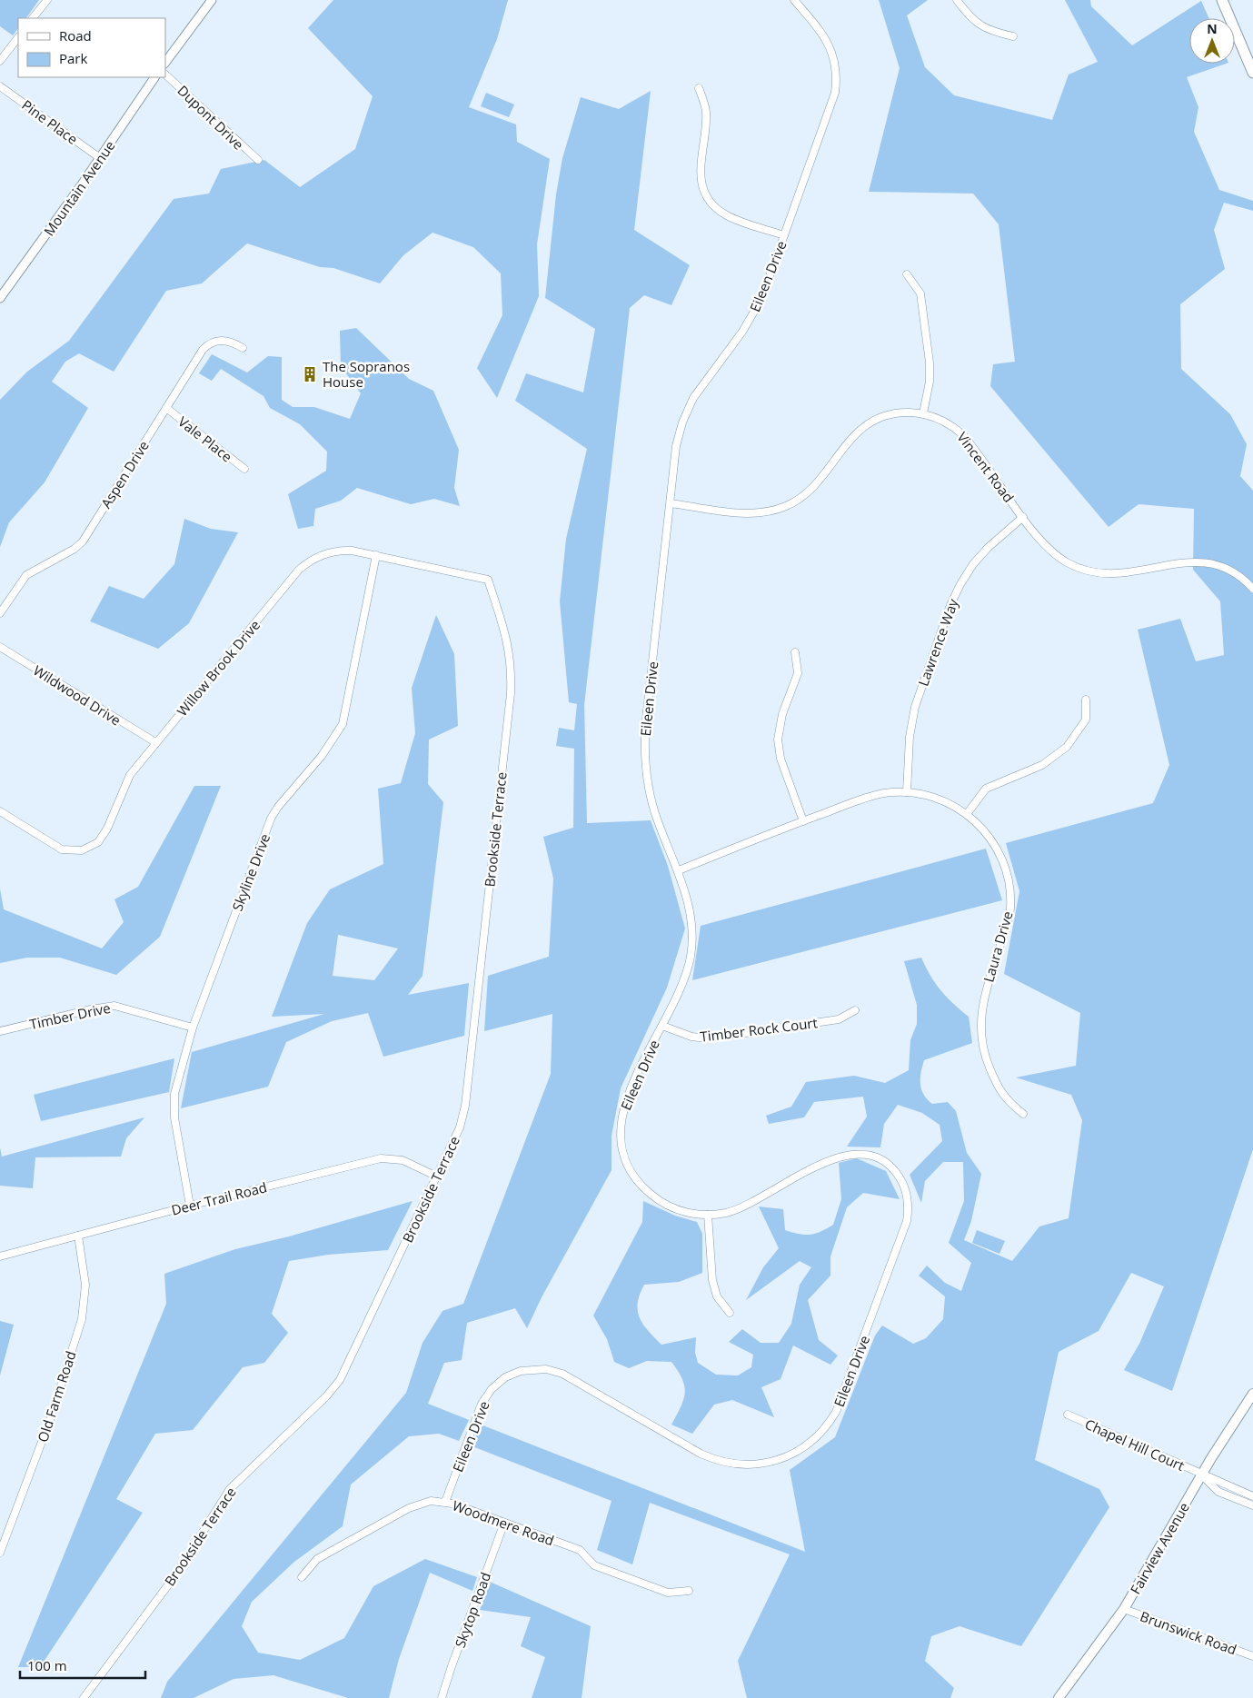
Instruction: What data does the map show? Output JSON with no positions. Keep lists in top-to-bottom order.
{
  "streets": {
    "main road": ["Fairview Avenue"],
    "street": [
      "Dupont Drive",
      "Pine Place",
      "Mountain Avenue",
      "Eileen Drive",
      "Vale Place",
      "Vincent Road",
      "Aspen Drive",
      "Lawrence Way",
      "Willow Brook Drive",
      "Wildwood Drive",
      "Brookside Terrace",
      "Skyline Drive",
      "Laura Drive",
      "Timber Drive",
      "Timber Rock Court",
      "Deer Trail Road",
      "Old Farm Road",
      "Chapel Hill Court",
      "Woodmere Road",
      "Skytop Road",
      "Brunswick Road"
    ]
  },
  "crossings": [
    ["Pine Place", "Mountain Avenue"],
    ["Eileen Drive", "Vincent Road"],
    ["Eileen Drive", "Laura Drive"],
    ["Eileen Drive", "Timber Rock Court"],
    ["Eileen Drive", "Woodmere Road"],
    ["Vale Place", "Aspen Drive"],
    ["Vincent Road", "Lawrence Way"],
    ["Lawrence Way", "Laura Drive"],
    ["Willow Brook Drive", "Wildwood Drive"],
    ["Willow Brook Drive", "Brookside Terrace"],
    ["Willow Brook Drive", "Skyline Drive"],
    ["Brookside Terrace", "Deer Trail Road"],
    ["Skyline Drive", "Timber Drive"],
    ["Skyline Drive", "Deer Trail Road"],
    ["Deer Trail Road", "Old Farm Road"],
    ["Chapel Hill Court", "Fairview Avenue"],
    ["Woodmere Road", "Skytop Road"],
    ["Fairview Avenue", "Brunswick Road"]
  ],
  "places": {
    "building": ["The Sopranos House"]
  },
  "legend": ["Road", "Park"],
  "scale_bar": "100 m",
  "north": "top"
}
